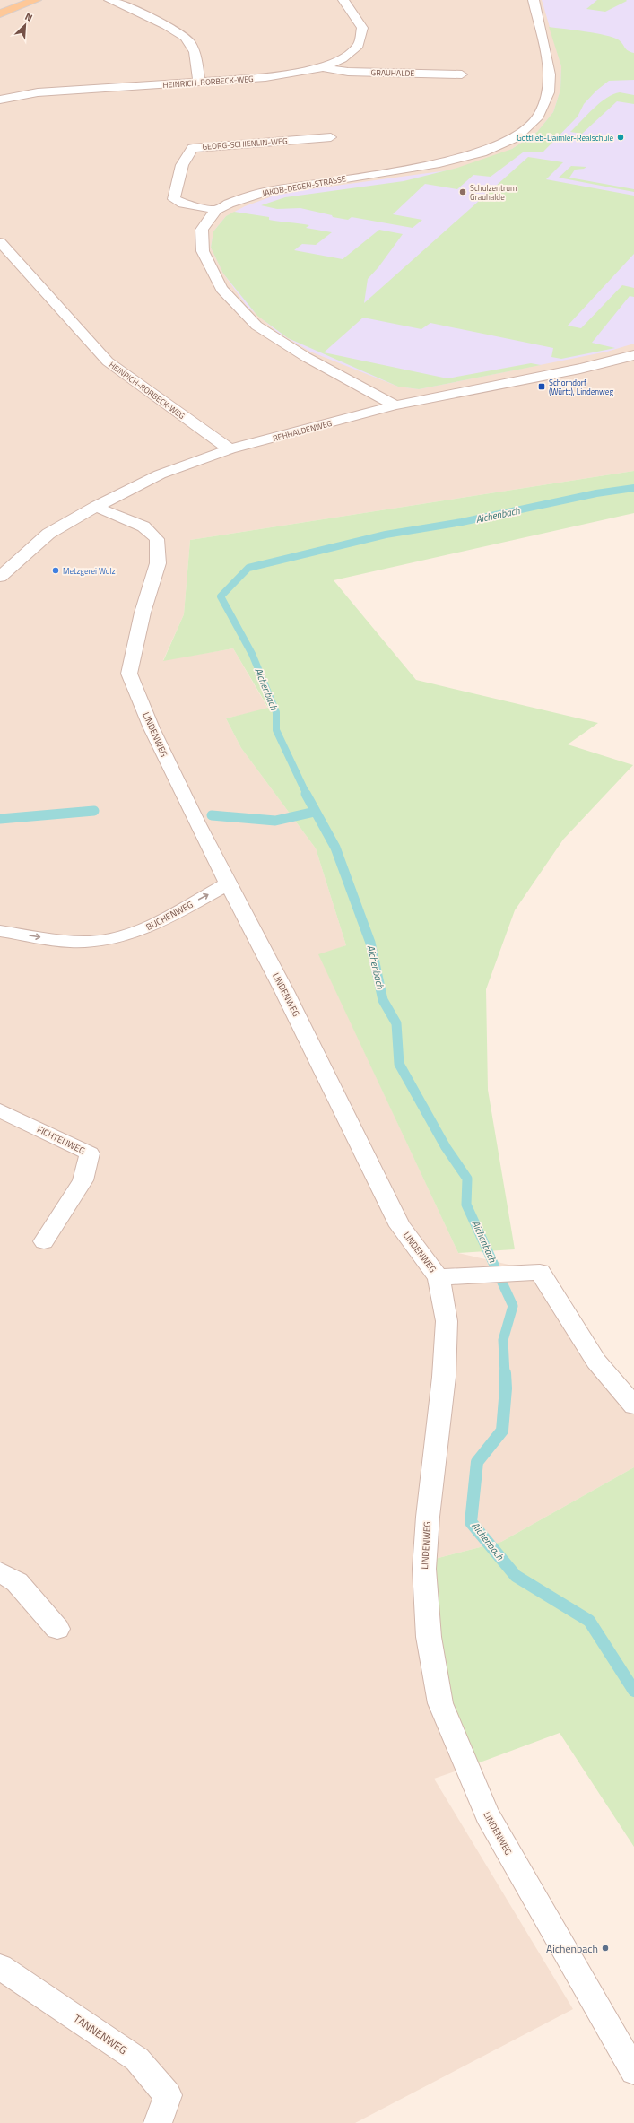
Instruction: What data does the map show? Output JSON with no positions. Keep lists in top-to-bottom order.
{
  "streets": {
    "street": [
      "GRAUHALDE",
      "HEINRICH-RORBECK-WEG",
      "GEORG-SCHIENLIN-WEG",
      "JAKOB-DEGEN-STRASSE",
      "REHHALDENWEG",
      "LINDENWEG",
      "BUCHENWEG",
      "FICHTENWEG",
      "TANNENWEG"
    ]
  },
  "crossings": [
    ["GRAUHALDE", "HEINRICH-RORBECK-WEG"],
    ["HEINRICH-RORBECK-WEG", "REHHALDENWEG"],
    ["GEORG-SCHIENLIN-WEG", "JAKOB-DEGEN-STRASSE"],
    ["JAKOB-DEGEN-STRASSE", "REHHALDENWEG"],
    ["REHHALDENWEG", "LINDENWEG"],
    ["LINDENWEG", "BUCHENWEG"]
  ],
  "one_way": ["BUCHENWEG"],
  "water": ["Aichenbach"],
  "places": {
    "other": [
      "Gottlieb-Daimler-Realschule",
      "Schulzentrum Grauhalde",
      "Metzgerei Wolz",
      "Aichenbach"
    ],
    "transit": ["Schorndorf (Württ), Lindenweg"]
  },
  "north": "top right"
}
